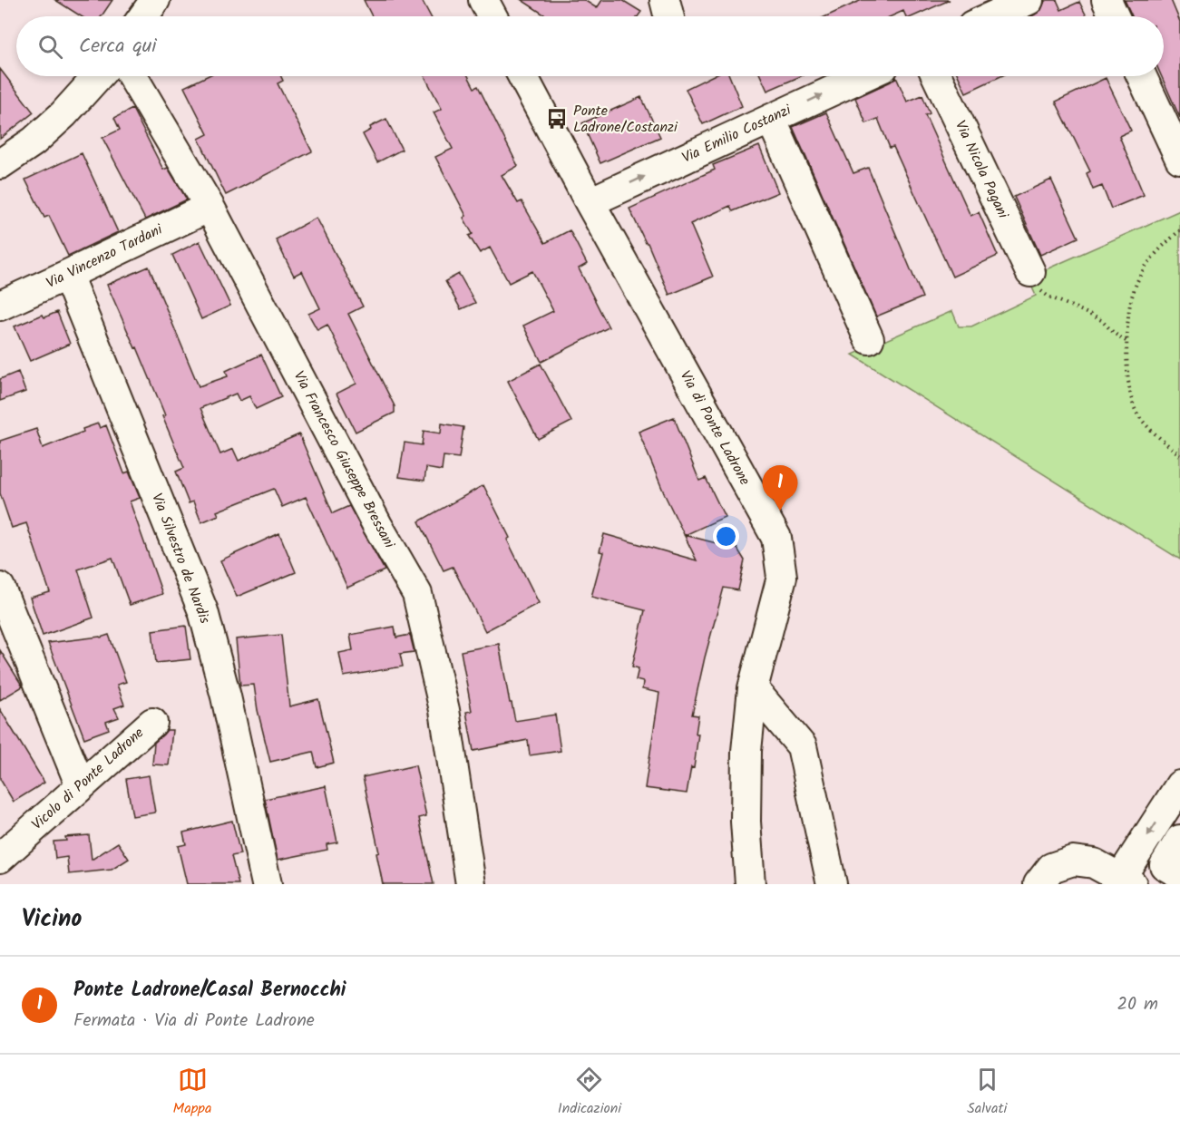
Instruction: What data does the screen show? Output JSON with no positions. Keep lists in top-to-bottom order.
{
  "streets": {
    "street": [
      "Via Emilio Costanzi",
      "Via Nicola Pagani",
      "Via Vincenzo Tardani",
      "Via di Ponte Ladrone",
      "Via Francesco Giuseppe Bressani",
      "Via Silvestro de Nardis",
      "Vicolo di Ponte Ladrone"
    ]
  },
  "crossings": [
    ["Via Emilio Costanzi", "Via di Ponte Ladrone"],
    ["Via Vincenzo Tardani", "Via Francesco Giuseppe Bressani"],
    ["Via Vincenzo Tardani", "Via Silvestro de Nardis"]
  ],
  "one_way": ["Via Emilio Costanzi"],
  "places": {
    "bus stop": ["Ponte Ladrone/Costanzi"]
  },
  "page": {
    "search": "Cerca qui",
    "pins": "1",
    "heading": "Vicino",
    "list": [
      {
        "mark": "1",
        "name": "Ponte Ladrone/Casal Bernocchi",
        "note": "Fermata · Via di Ponte Ladrone",
        "value": "20 m"
      }
    ],
    "nav": ["Mappa", "Indicazioni", "Salvati"]
  }
}
